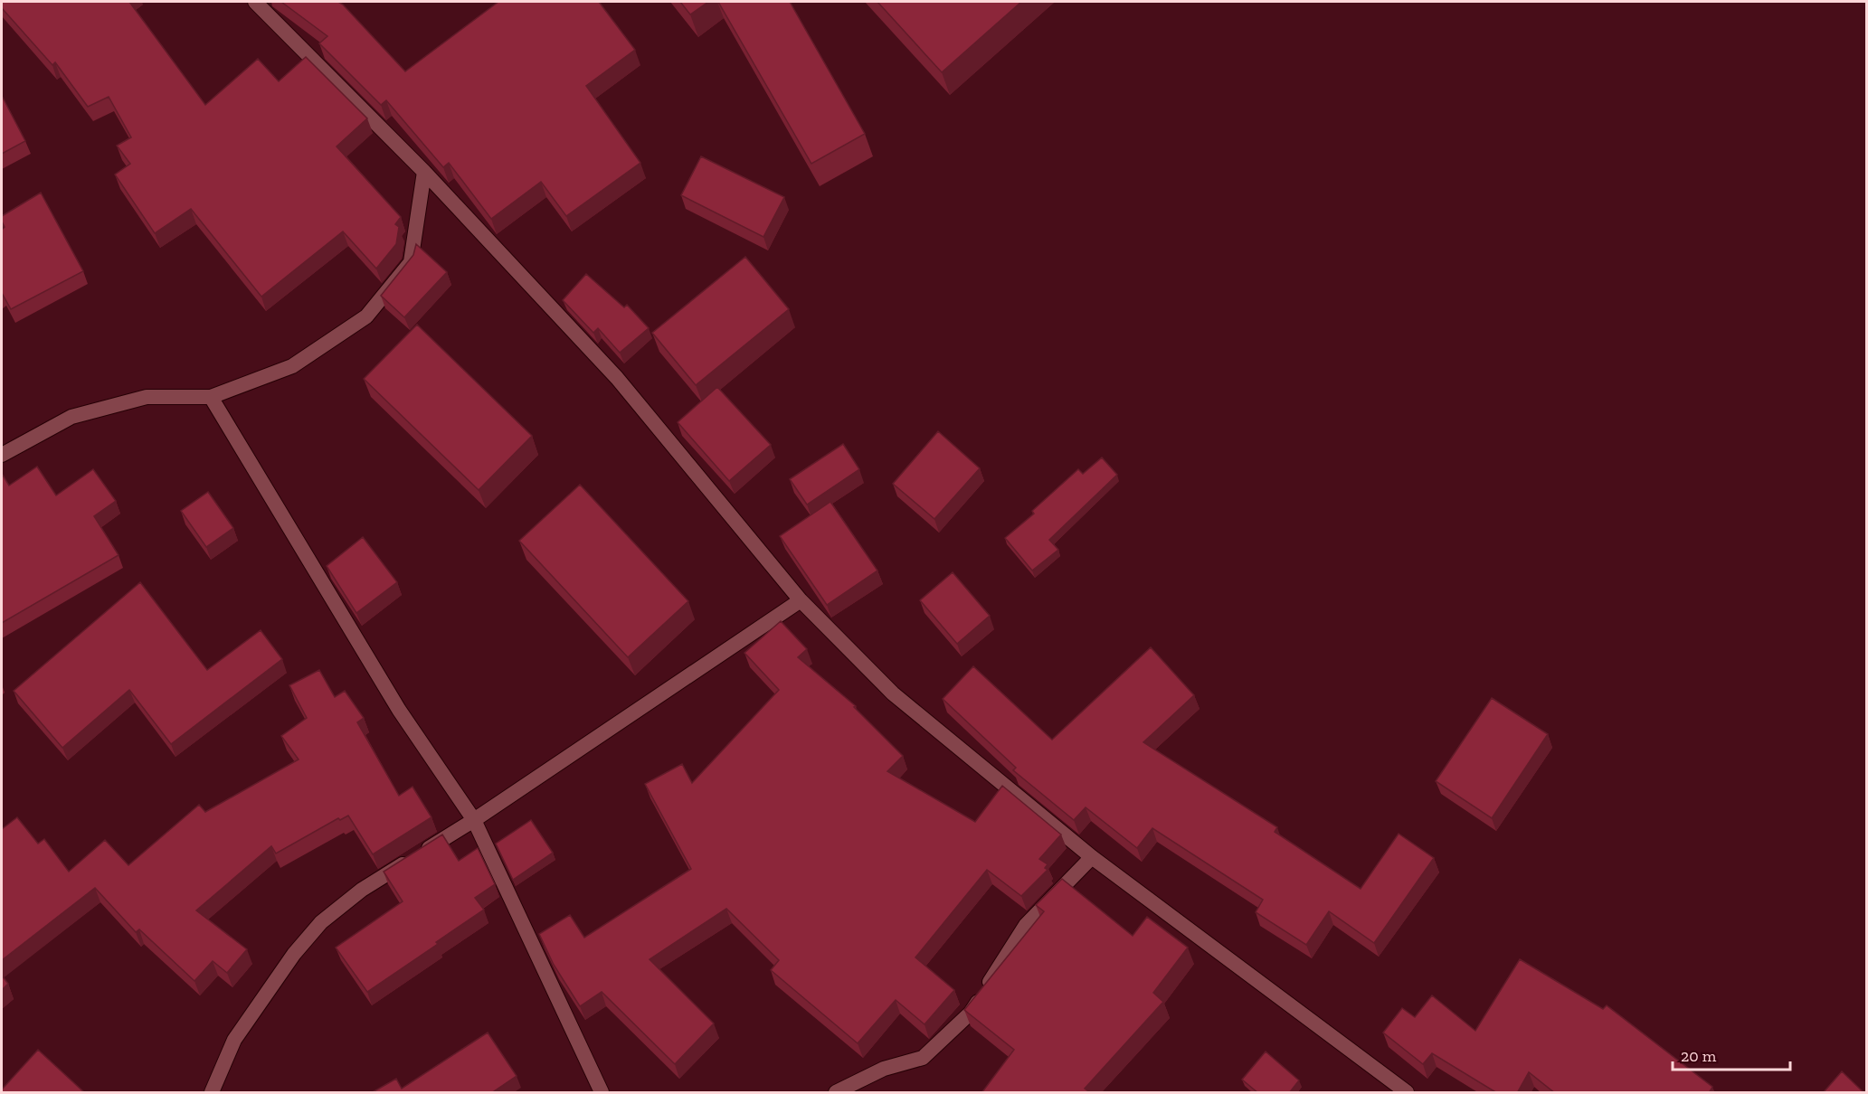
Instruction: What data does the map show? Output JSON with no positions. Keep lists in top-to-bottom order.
{
  "scale_bar": "20 m"
}
